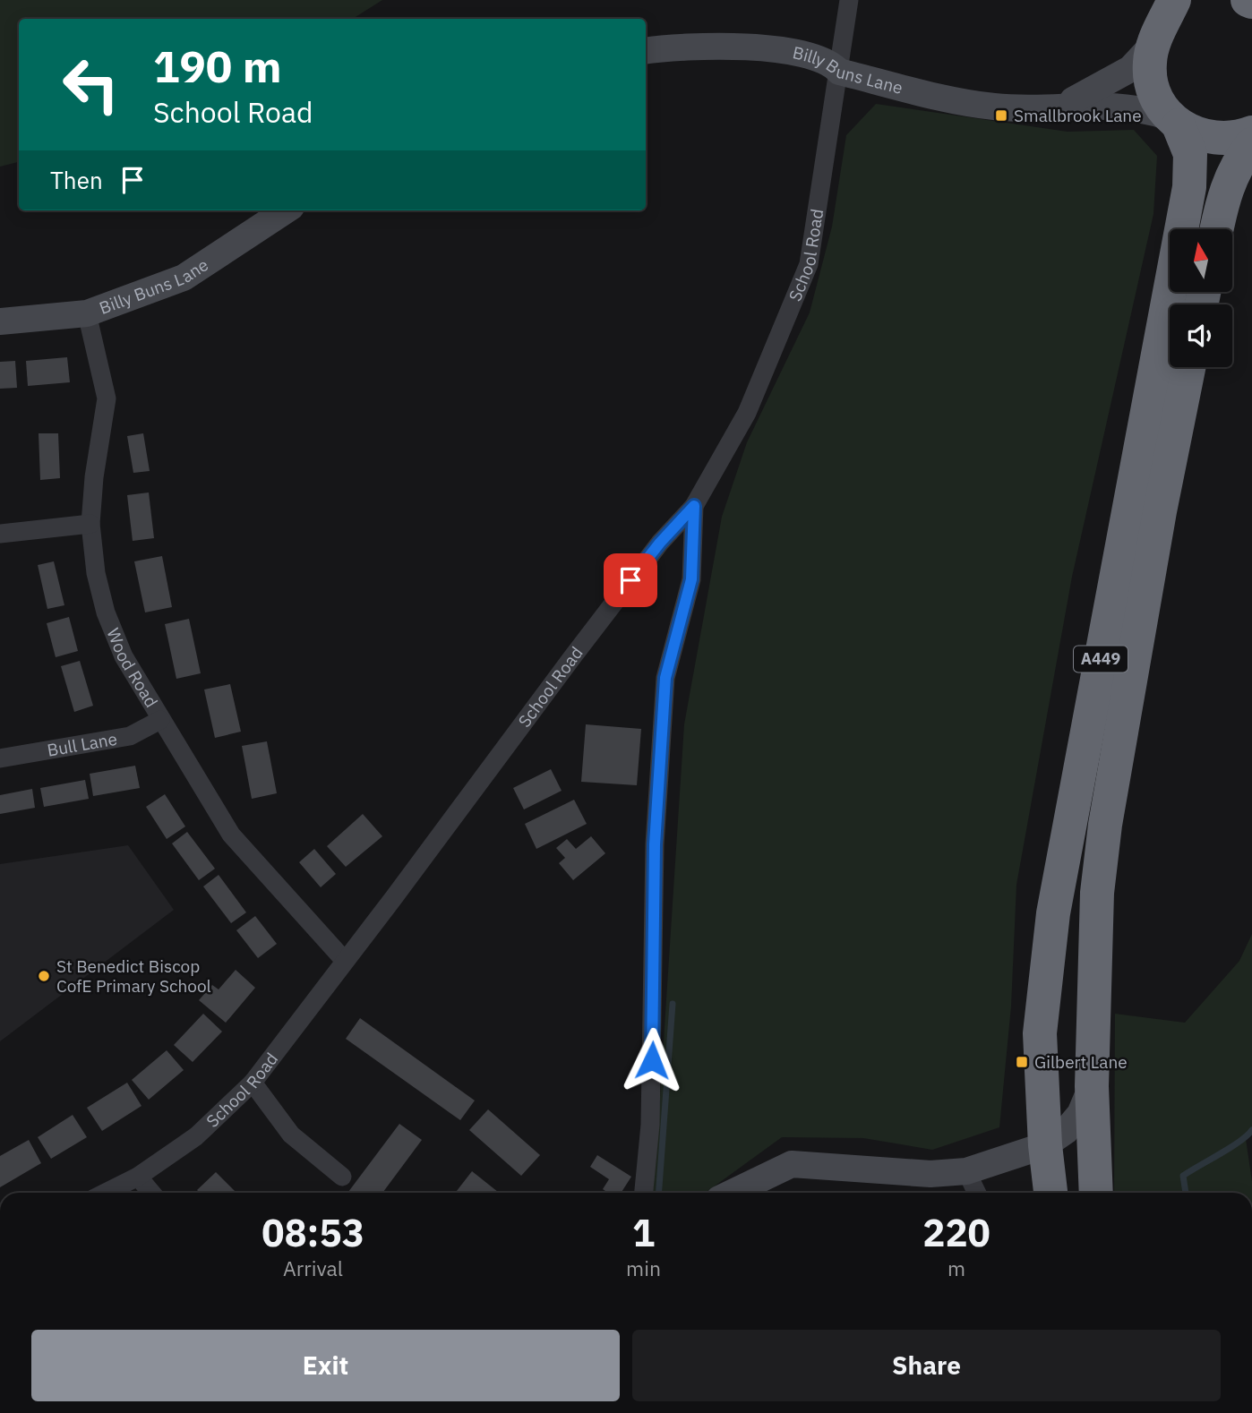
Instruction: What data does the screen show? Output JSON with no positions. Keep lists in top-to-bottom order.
{
  "streets": {
    "highway": ["A449"],
    "street": [
      "Billy Buns Lane",
      "School Road",
      "Wood Road",
      "Bull Lane"
    ]
  },
  "crossings": [
    ["Billy Buns Lane", "School Road"],
    ["Billy Buns Lane", "A449"],
    ["Billy Buns Lane", "Wood Road"],
    ["School Road", "Wood Road"],
    ["Wood Road", "Bull Lane"]
  ],
  "places": {
    "transit": ["Smallbrook Lane", "Gilbert Lane"],
    "other": ["St Benedict Biscop CofE Primary School"]
  },
  "north": "top",
  "page": {
    "turn": ["190 m", "School Road"],
    "then": "Then",
    "eta": [
      "08:53",
      "Arrival",
      "1",
      "min",
      "220",
      "m"
    ],
    "buttons": ["Exit", "Share"]
  }
}
